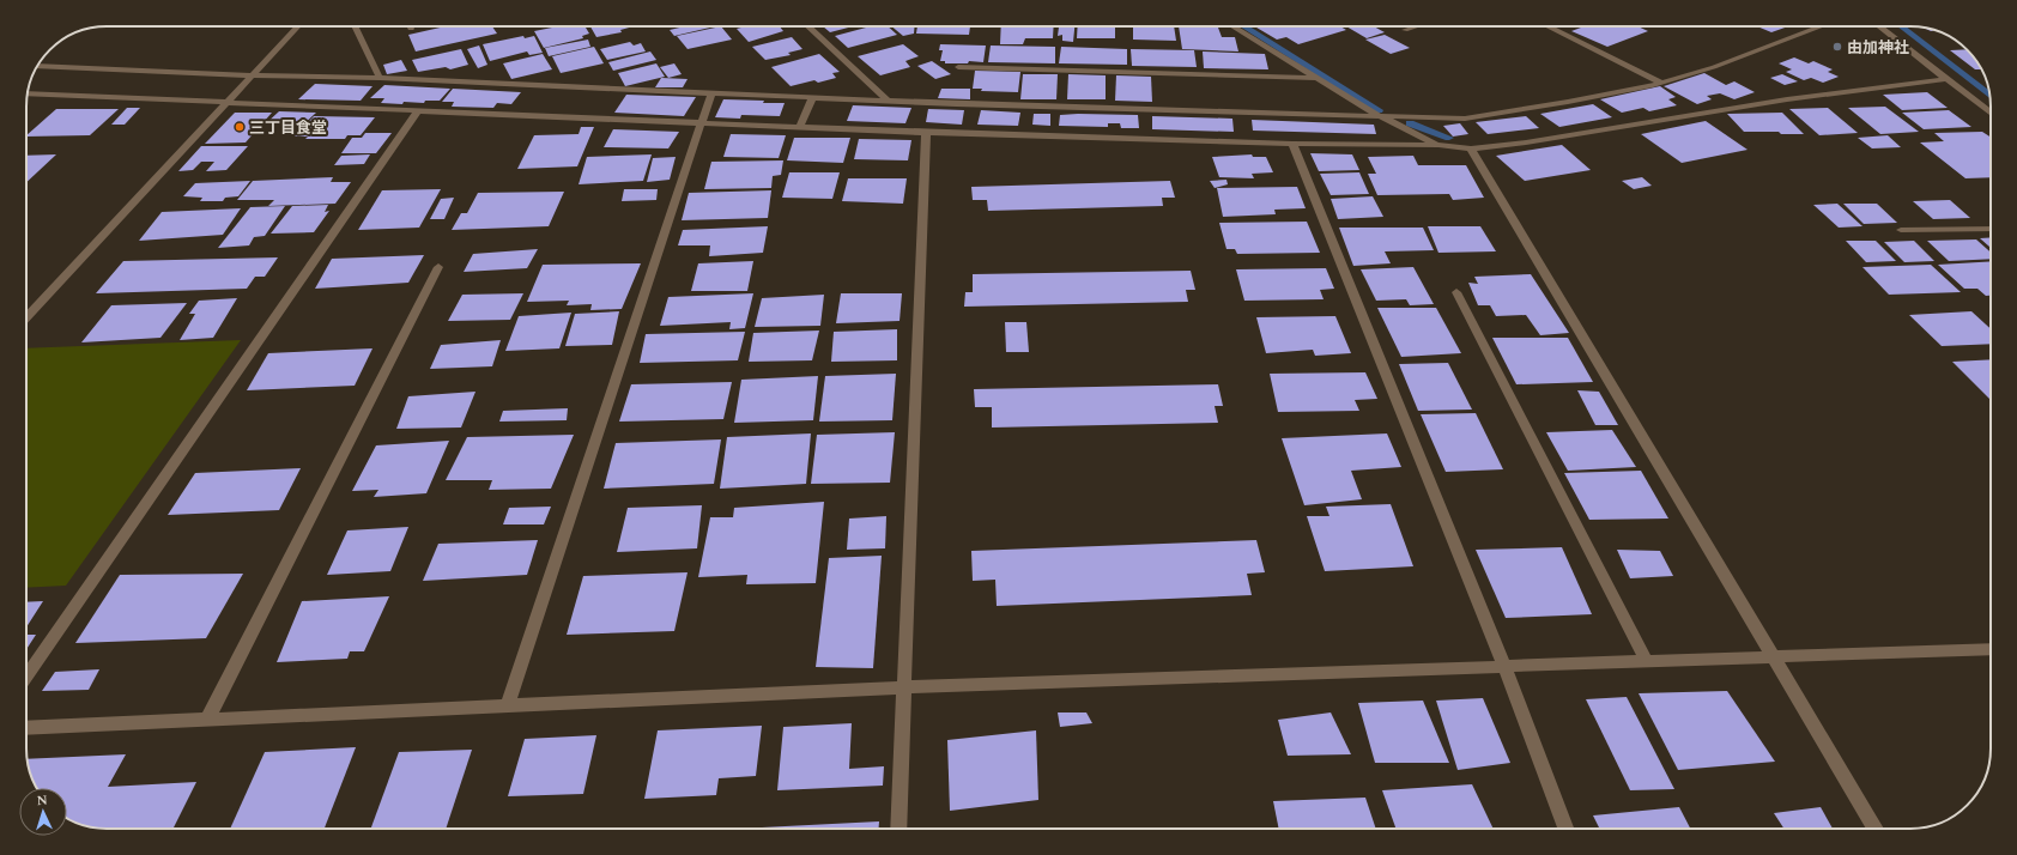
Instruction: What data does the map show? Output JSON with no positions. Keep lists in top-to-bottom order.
{
  "places": ["由加神社", "三丁目食堂"],
  "north": "top"
}
